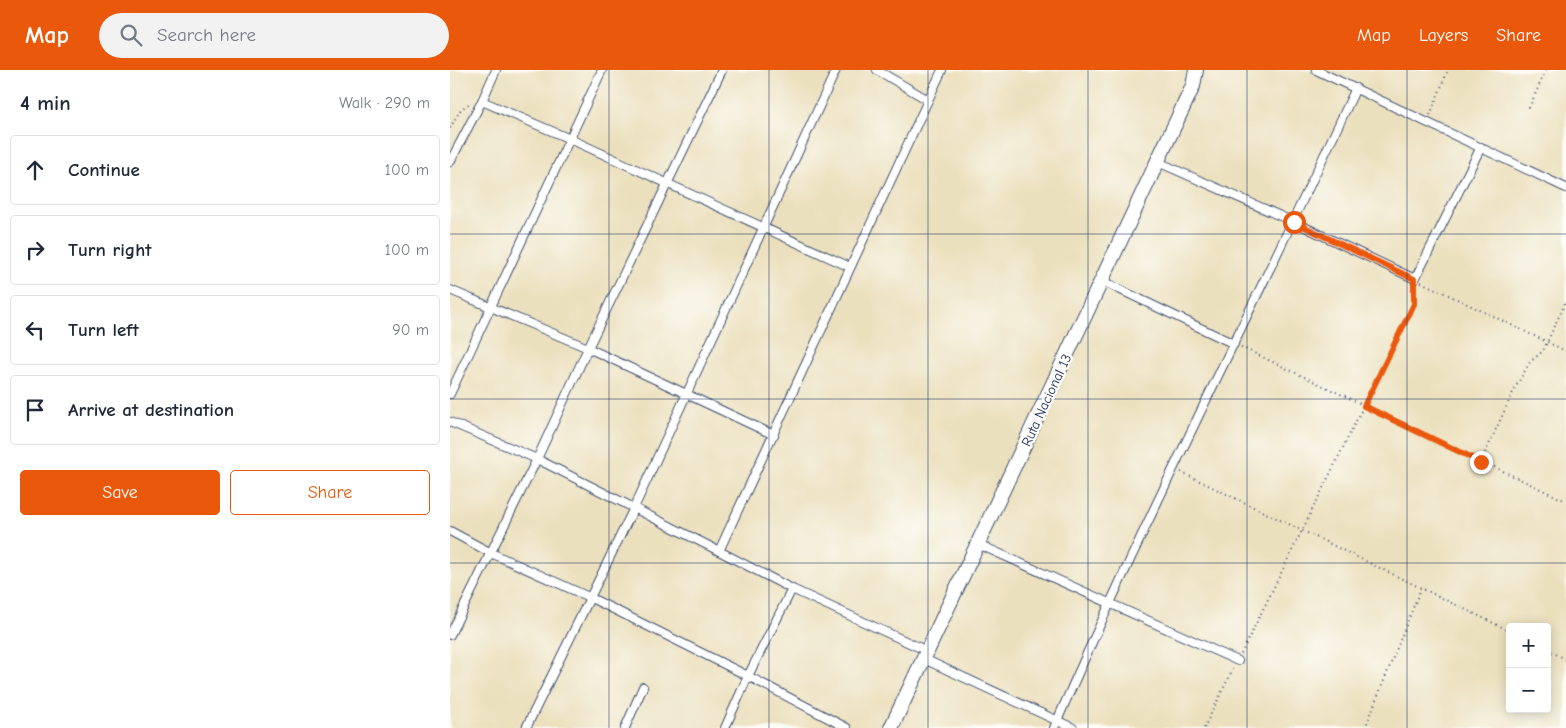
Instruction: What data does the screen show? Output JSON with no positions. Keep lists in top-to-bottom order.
{
  "streets": {
    "highway": ["Ruta Nacional 13"]
  },
  "page": {
    "header": "Map",
    "search": "Search here",
    "nav": ["Map", "Layers", "Share"],
    "heading": ["4 min", "Walk · 290 m"],
    "list": [
      ["Continue", "100 m"],
      ["Turn right", "100 m"],
      ["Turn left", "90 m"],
      "Arrive at destination"
    ],
    "buttons": ["Save", "Share"],
    "map_buttons": ["+", "−"]
  }
}
